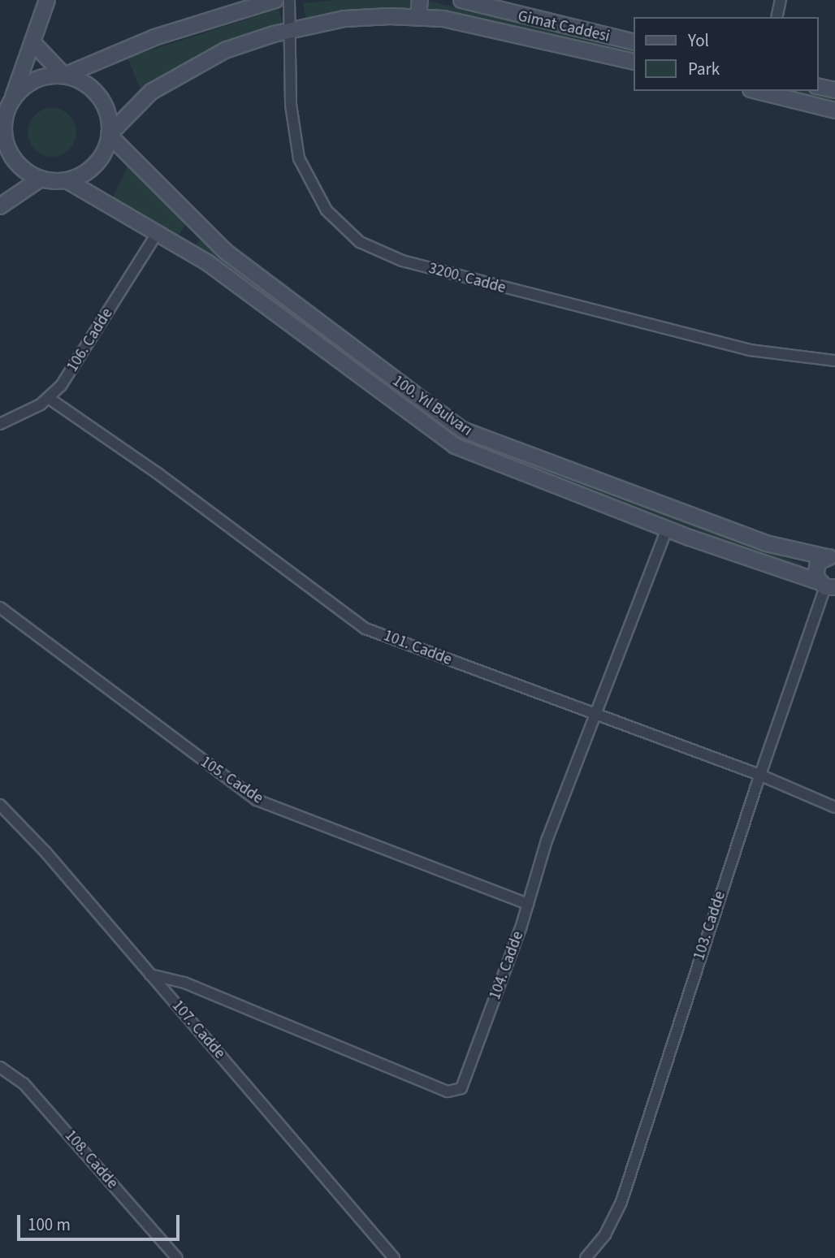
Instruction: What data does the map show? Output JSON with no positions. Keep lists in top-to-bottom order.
{
  "streets": {
    "main road": ["Gimat Caddesi", "100. Yıl Bulvarı"],
    "street": [
      "3200. Cadde",
      "106. Cadde",
      "101. Cadde",
      "105. Cadde",
      "103. Cadde",
      "104. Cadde",
      "107. Cadde",
      "108. Cadde"
    ]
  },
  "crossings": [
    ["Gimat Caddesi", "3200. Cadde"],
    ["Gimat Caddesi", "100. Yıl Bulvarı"],
    ["106. Cadde", "100. Yıl Bulvarı"],
    ["106. Cadde", "101. Cadde"],
    ["100. Yıl Bulvarı", "103. Cadde"],
    ["100. Yıl Bulvarı", "104. Cadde"],
    ["101. Cadde", "103. Cadde"],
    ["101. Cadde", "104. Cadde"],
    ["105. Cadde", "104. Cadde"],
    ["104. Cadde", "107. Cadde"]
  ],
  "legend": ["Yol", "Park"],
  "scale_bar": "100 m"
}
